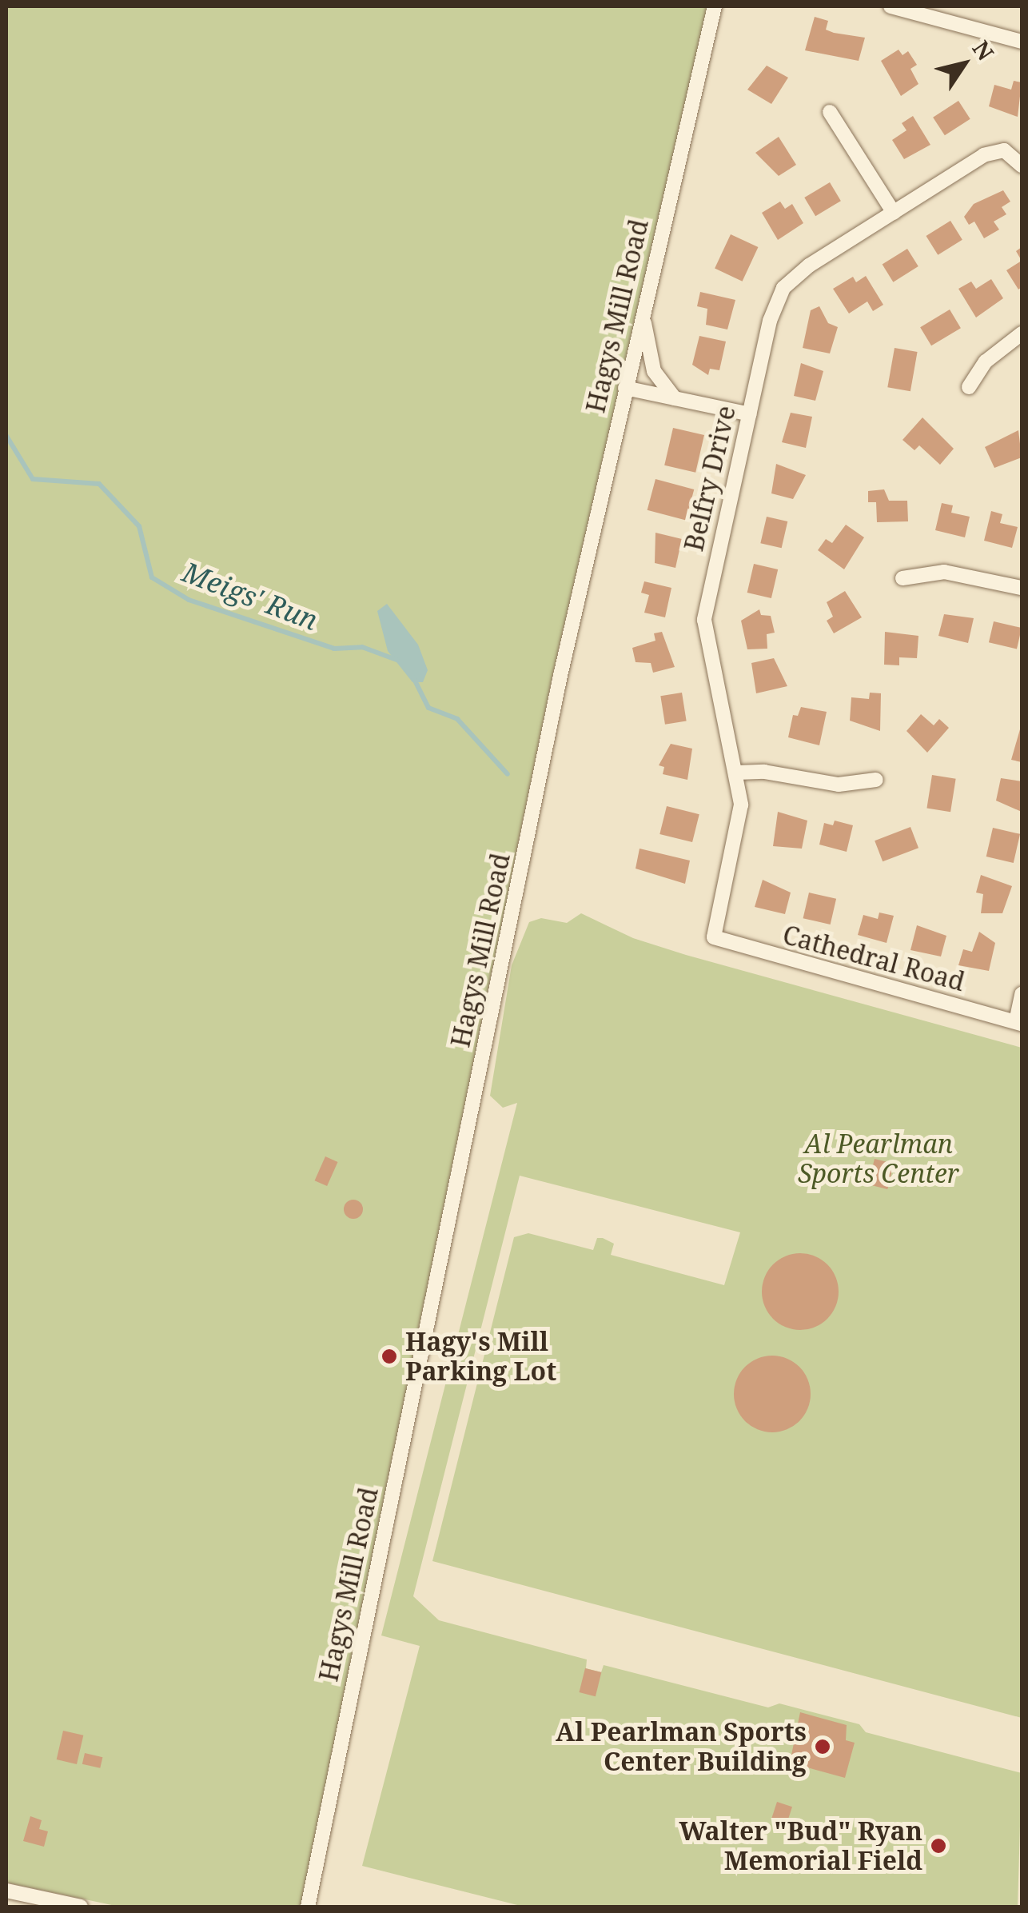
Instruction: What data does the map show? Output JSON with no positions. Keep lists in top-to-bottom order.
{
  "streets": {
    "street": ["Hagys Mill Road", "Belfry Drive", "Cathedral Road"]
  },
  "crossings": [
    ["Belfry Drive", "Cathedral Road"]
  ],
  "water": ["Meigs' Run"],
  "parks": ["Al Pearlman Sports Center"],
  "places": ["Hagy's Mill Parking Lot", "Al Pearlman Sports Center Building", "Walter \"Bud\" Ryan Memorial Field"],
  "north": "top right"
}
